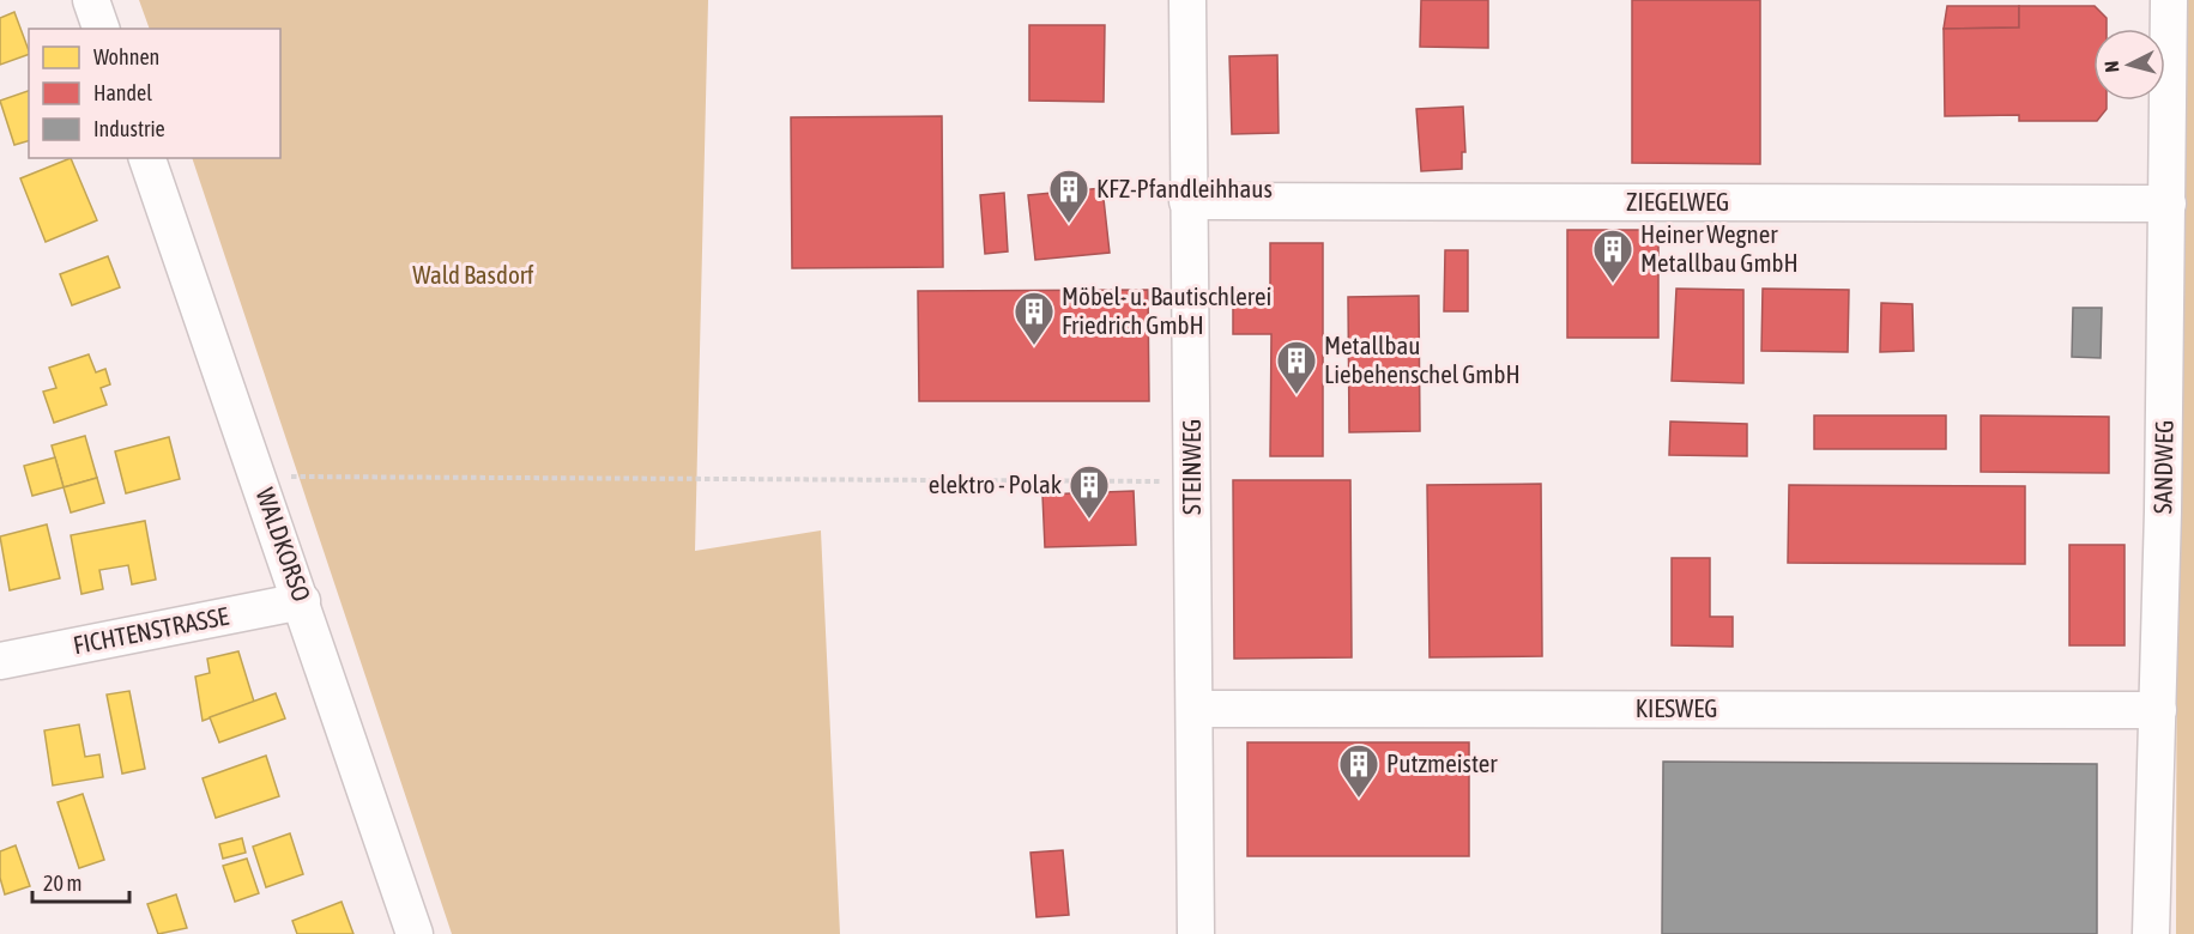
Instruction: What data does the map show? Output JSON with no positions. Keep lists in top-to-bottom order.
{
  "streets": {
    "street": [
      "ZIEGELWEG",
      "STEINWEG",
      "SANDWEG",
      "WALDKORSO",
      "FICHTENSTRASSE",
      "KIESWEG"
    ]
  },
  "crossings": [
    ["ZIEGELWEG", "STEINWEG"],
    ["ZIEGELWEG", "SANDWEG"],
    ["STEINWEG", "KIESWEG"],
    ["SANDWEG", "KIESWEG"],
    ["WALDKORSO", "FICHTENSTRASSE"]
  ],
  "parks": ["Wald Basdorf"],
  "places": {
    "building": [
      "KFZ-Pfandleihhaus",
      "Heiner Wegner Metallbau GmbH",
      "Möbel- u. Bautischlerei Friedrich GmbH",
      "Metallbau Liebehenschel GmbH",
      "elektro - Polak",
      "Putzmeister"
    ]
  },
  "legend": ["Wohnen", "Handel", "Industrie"],
  "scale_bar": "20 m",
  "north": "left"
}
